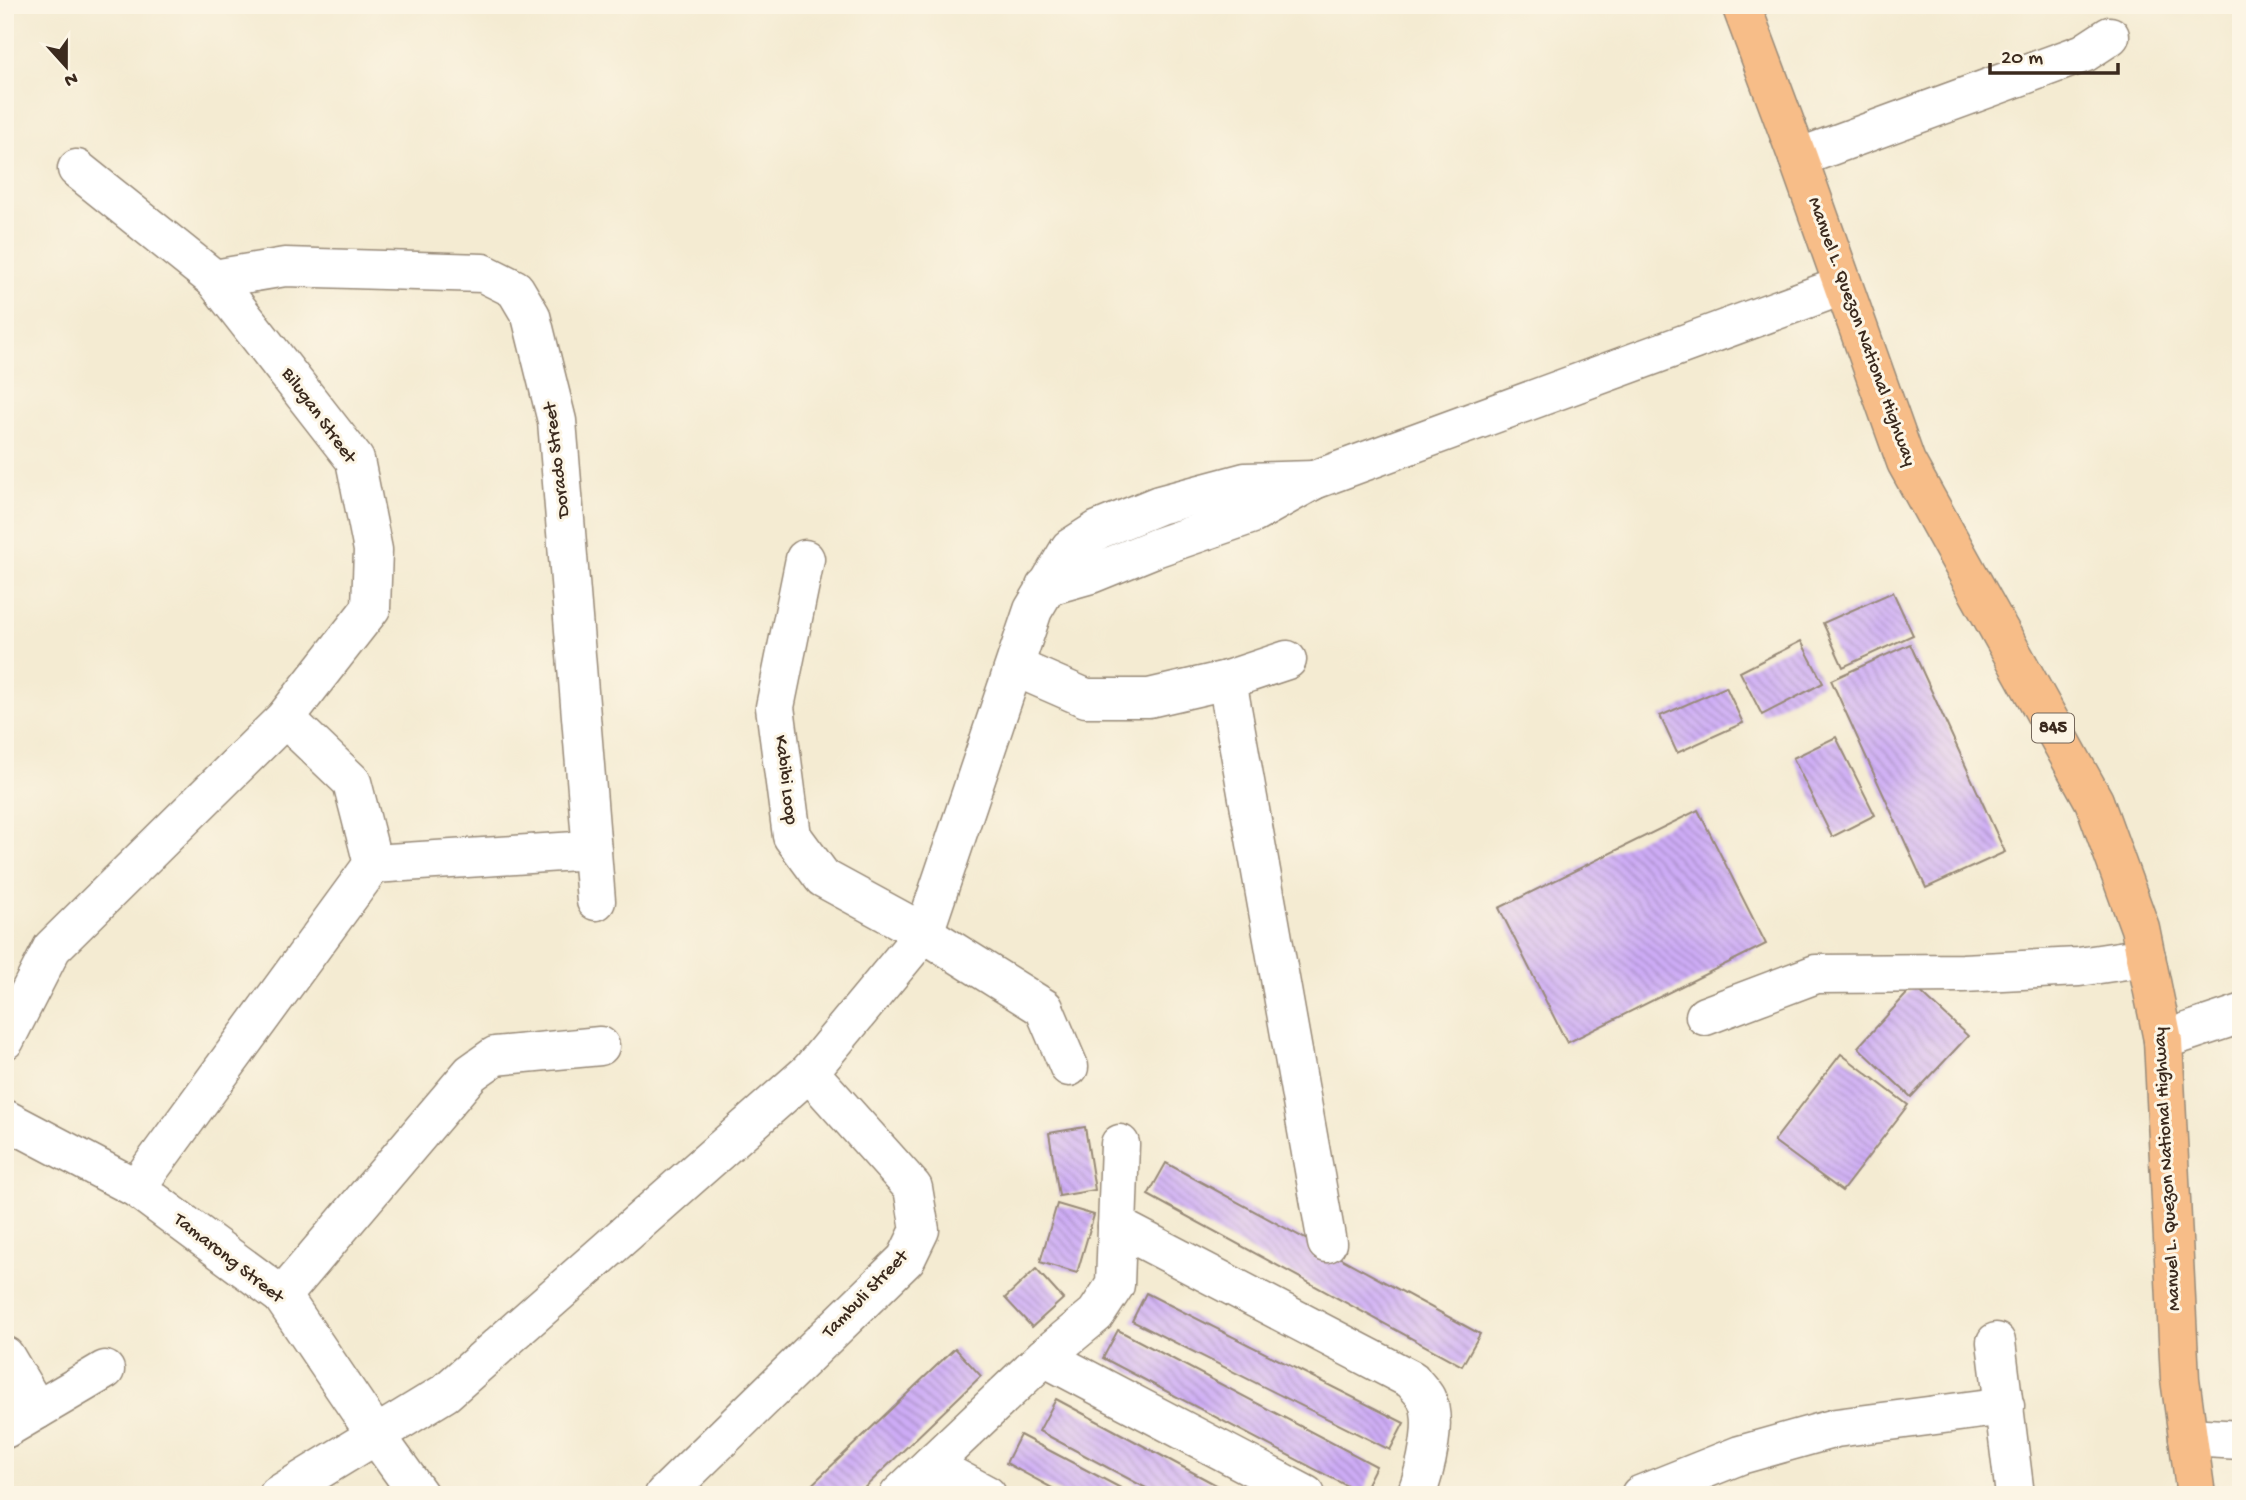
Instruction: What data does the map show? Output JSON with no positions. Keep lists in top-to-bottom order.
{
  "streets": {
    "main road": ["Manuel L. Quezon National Highway", "845"],
    "street": [
      "Bilugan Street",
      "Dorado Street",
      "Kabibi Loop",
      "Tamarong Street",
      "Tambuli Street"
    ]
  },
  "crossings": [
    ["Bilugan Street", "Dorado Street"]
  ],
  "scale_bar": "20 m",
  "north": "bottom"
}
